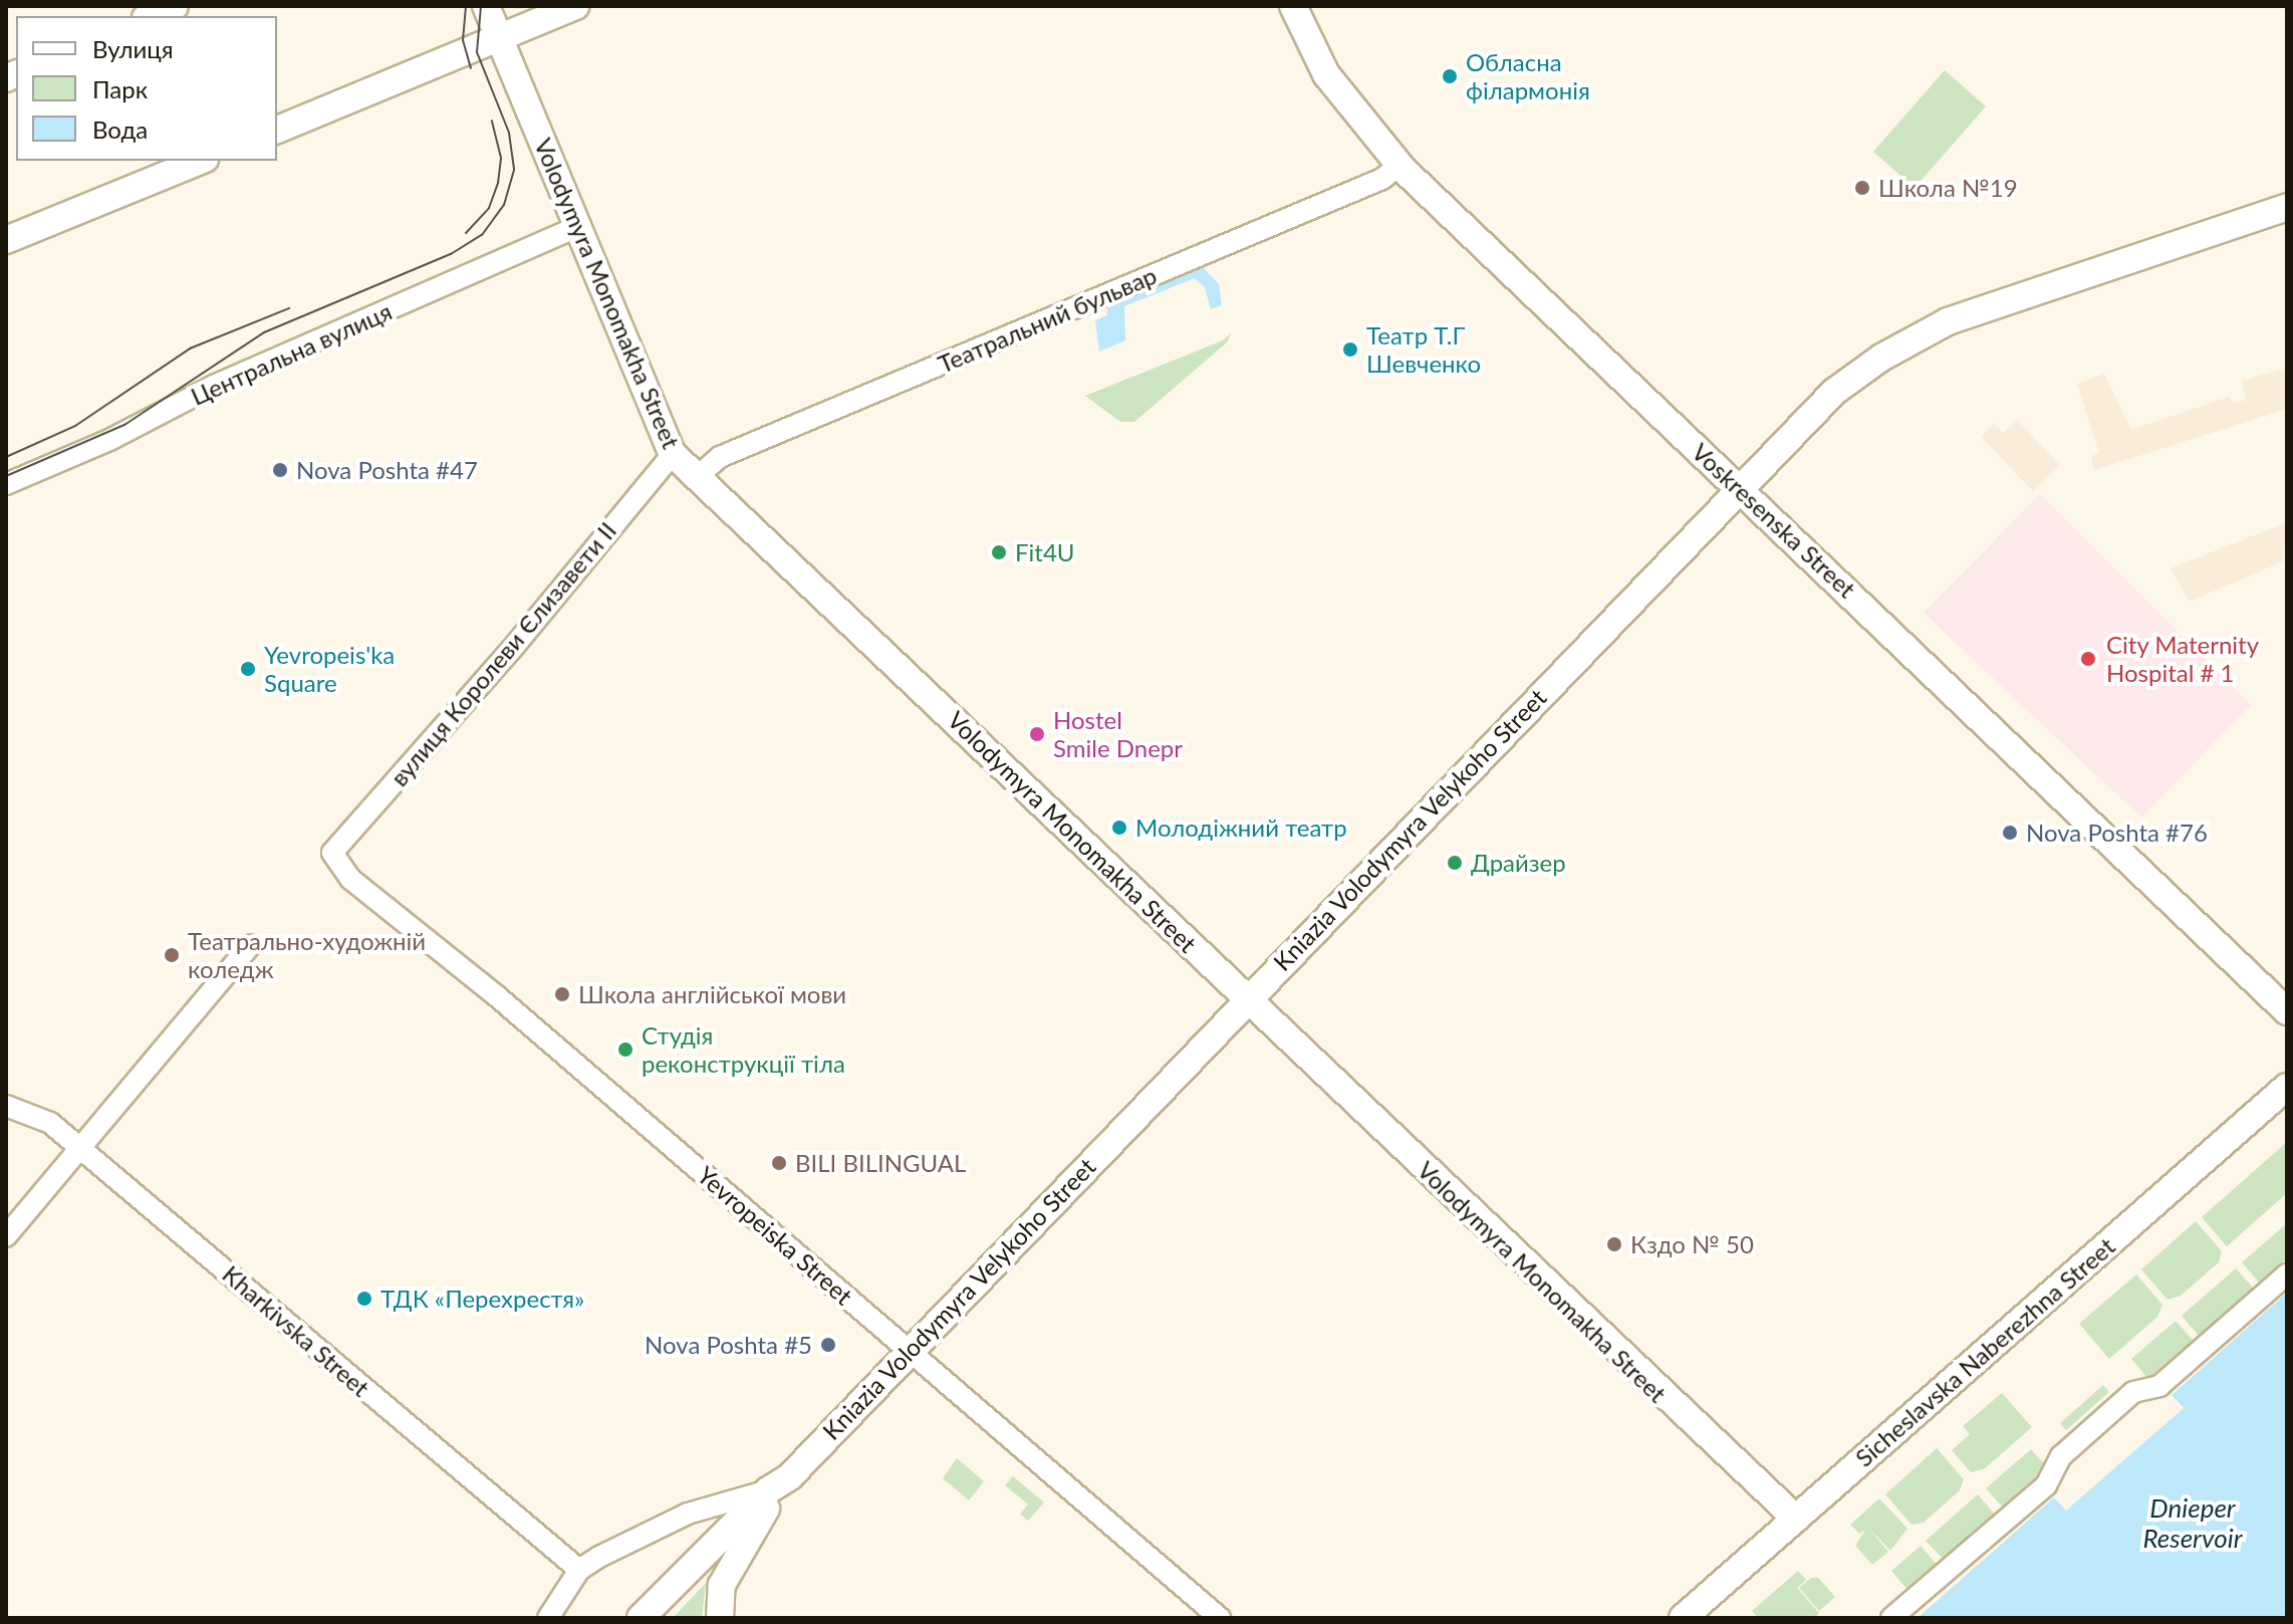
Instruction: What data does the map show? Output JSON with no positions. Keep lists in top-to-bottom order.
{
  "streets": {
    "main road": [
      "Volodymyra Monomakha Street",
      "Voskresenska Street",
      "Kniazia Volodymyra Velykoho Street",
      "Sicheslavska Naberezhna Street"
    ],
    "street": [
      "Театральний бульвар",
      "Центральна вулиця",
      "вулиця Королеви Єлизавети ІІ",
      "Yevropeiska Street",
      "Kharkivska Street"
    ]
  },
  "crossings": [
    ["Volodymyra Monomakha Street", "Театральний бульвар"],
    ["Volodymyra Monomakha Street", "Центральна вулиця"],
    ["Volodymyra Monomakha Street", "вулиця Королеви Єлизавети ІІ"],
    ["Volodymyra Monomakha Street", "Kniazia Volodymyra Velykoho Street"],
    ["Volodymyra Monomakha Street", "Sicheslavska Naberezhna Street"],
    ["Театральний бульвар", "Voskresenska Street"],
    ["Voskresenska Street", "Kniazia Volodymyra Velykoho Street"],
    ["вулиця Королеви Єлизавети ІІ", "Yevropeiska Street"],
    ["Kniazia Volodymyra Velykoho Street", "Yevropeiska Street"]
  ],
  "water": ["Dnieper Reservoir"],
  "places": [
    "Обласна філармонія",
    "Школа №19",
    "Театр Т.Г Шевченко",
    "Nova Poshta #47",
    "Fit4U",
    "City Maternity Hospital # 1",
    "Yevropeis'ka Square",
    "Hostel Smile Dnepr",
    "Молодіжний театр",
    "Nova Poshta #76",
    "Драйзер",
    "Театрально-художній коледж",
    "Школа англійської мови",
    "Студія реконструкції тіла",
    "BILI BILINGUAL",
    "Кздо № 50",
    "ТДК «Перехрестя»",
    "Nova Poshta #5"
  ],
  "legend": ["Вулиця", "Парк", "Вода"]
}
